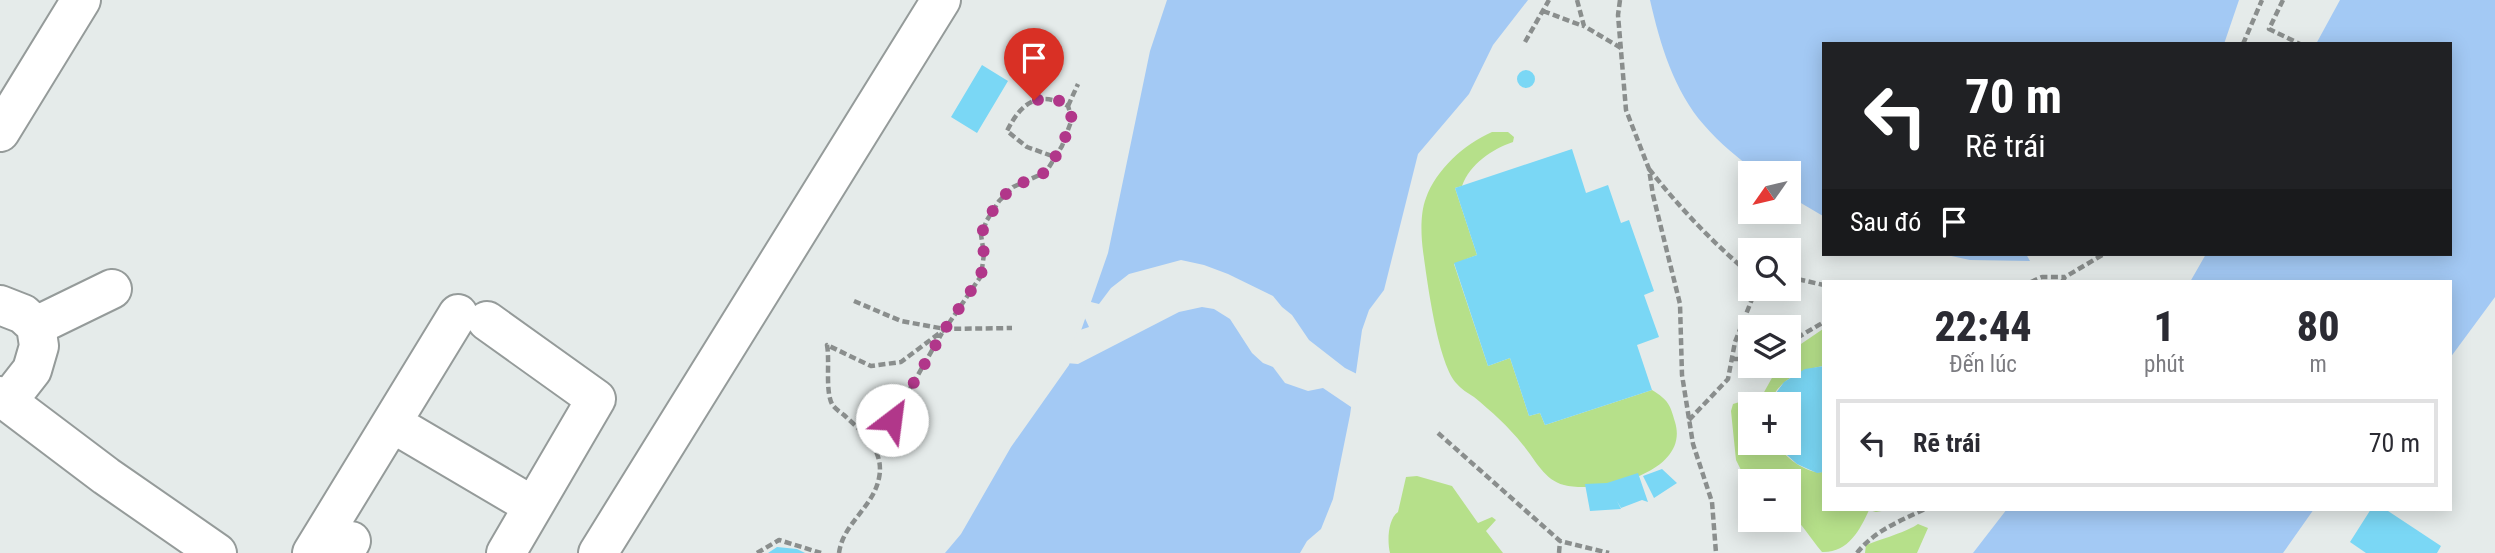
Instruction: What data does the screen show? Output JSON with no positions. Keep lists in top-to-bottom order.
{
  "north": "bottom left",
  "page": {
    "turn": ["70 m", "Rẽ trái"],
    "map_buttons": ["+", "−"],
    "then": "Sau đó",
    "eta": [
      "22:44",
      "Đến lúc",
      "1",
      "phút",
      "80",
      "m"
    ],
    "list": [
      {
        "name": "Rẽ trái",
        "value": "70 m"
      }
    ]
  }
}
